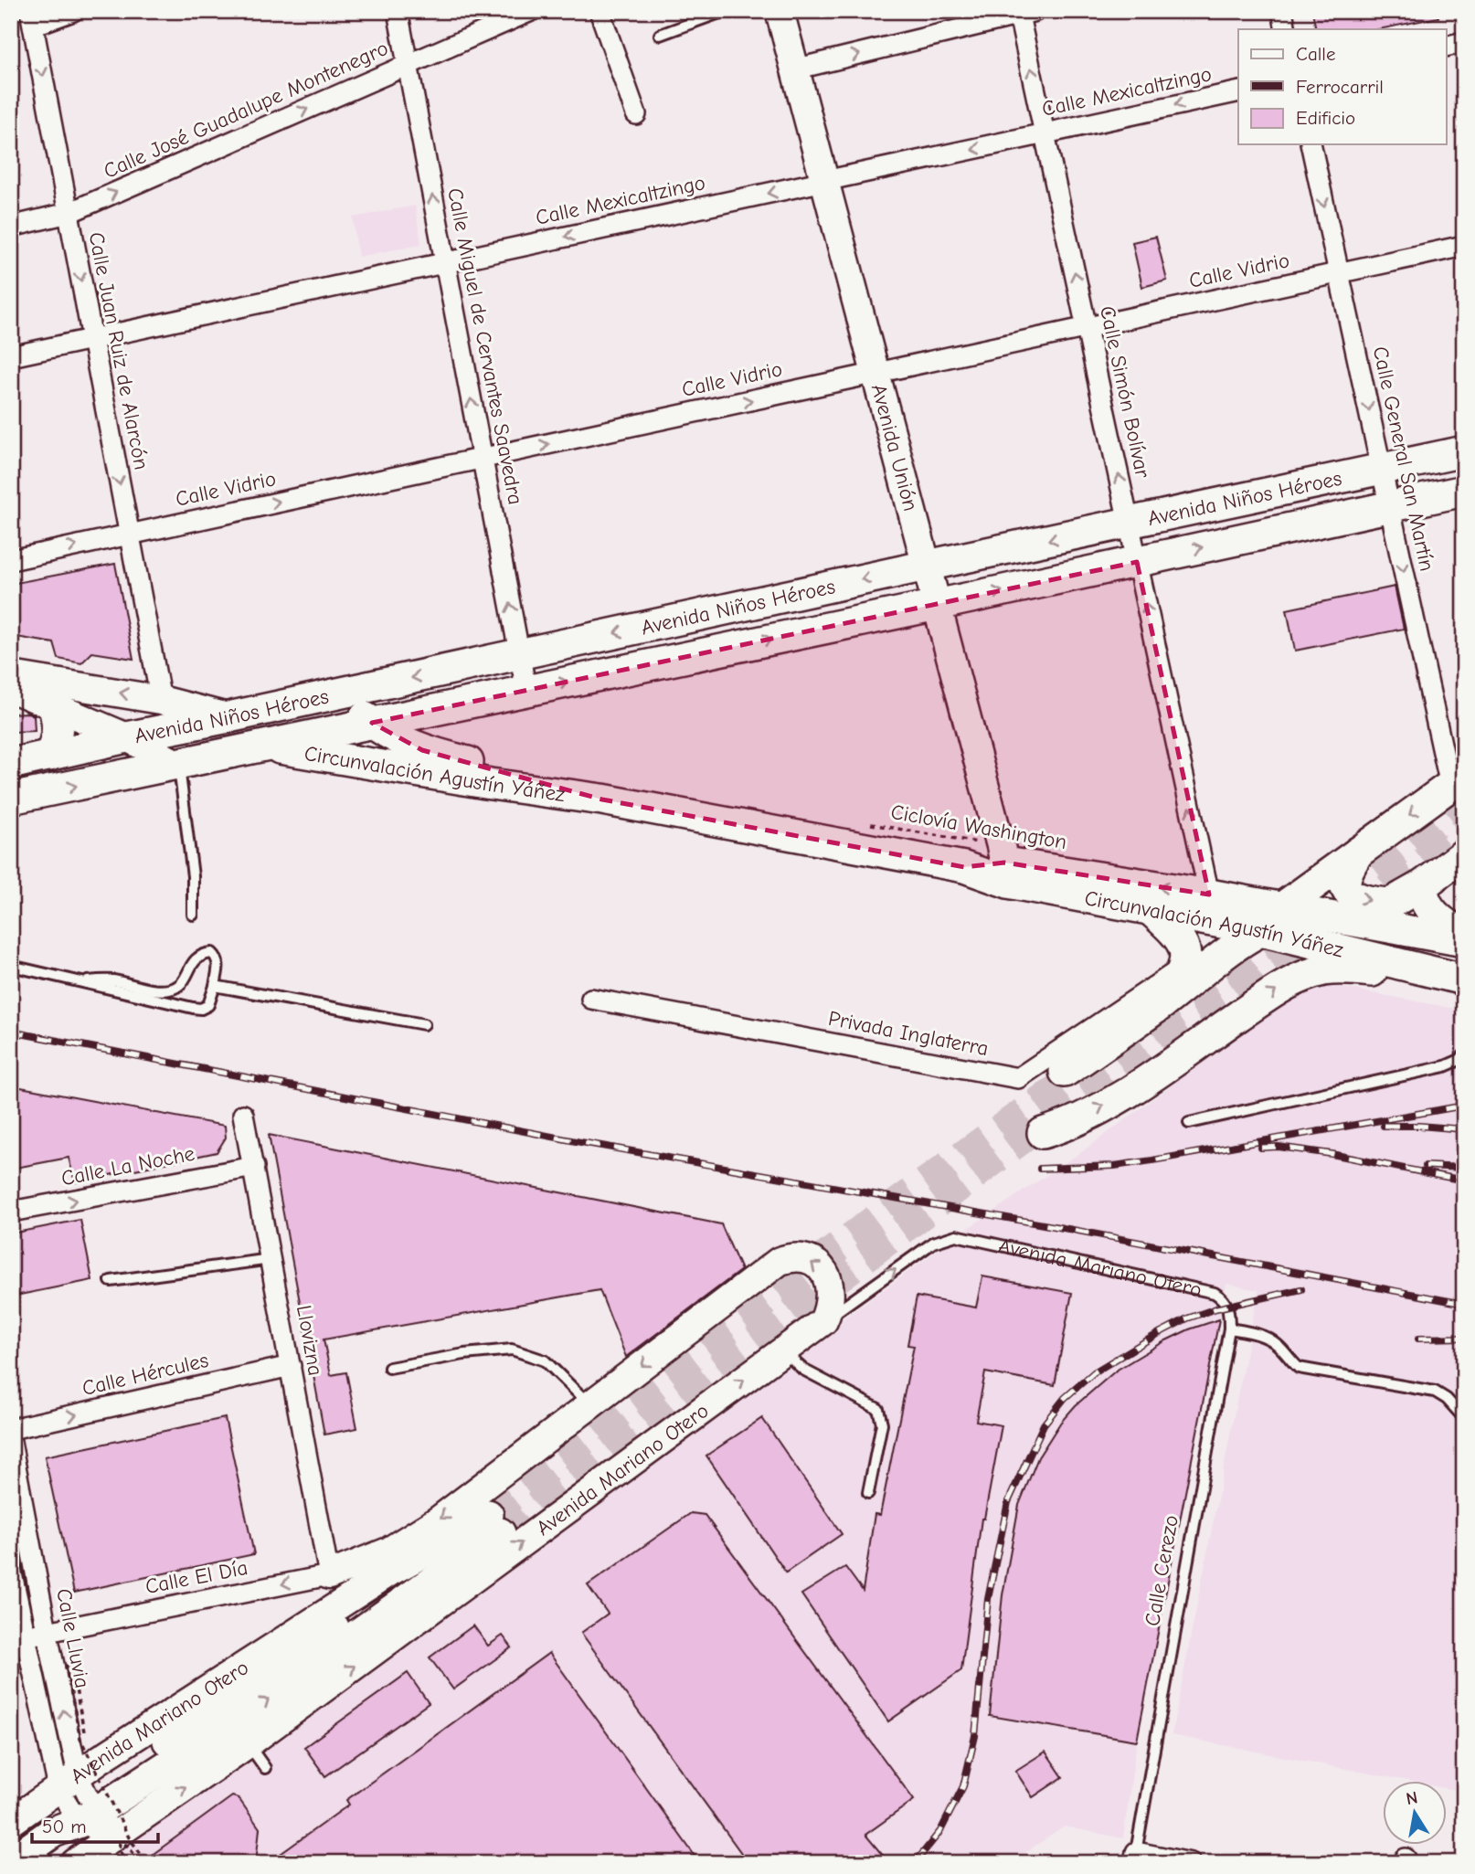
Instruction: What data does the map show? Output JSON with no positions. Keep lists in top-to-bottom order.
{
  "streets": {
    "main road": [
      "Avenida Unión",
      "Avenida Niños Héroes",
      "Circunvalación Agustín Yáñez",
      "Avenida Mariano Otero"
    ],
    "street": [
      "Calle Mexicaltzingo",
      "Calle José Guadalupe Montenegro",
      "Calle Vidrio",
      "Calle Miguel de Cervantes Saavedra",
      "Calle Juan Ruiz de Alarcón",
      "Calle Simón Bolívar",
      "Calle General San Martín",
      "Privada Inglaterra",
      "Calle La Noche",
      "Llovizna",
      "Calle Hércules",
      "Calle El Día",
      "Calle Lluvia"
    ],
    "lane": ["Calle Cerezo"],
    "path": ["Ciclovía Washington"]
  },
  "crossings": [
    ["Calle Mexicaltzingo", "Calle Miguel de Cervantes Saavedra"],
    ["Calle Mexicaltzingo", "Calle Juan Ruiz de Alarcón"],
    ["Calle Mexicaltzingo", "Calle Simón Bolívar"],
    ["Calle Mexicaltzingo", "Avenida Unión"],
    ["Calle José Guadalupe Montenegro", "Calle Miguel de Cervantes Saavedra"],
    ["Calle José Guadalupe Montenegro", "Calle Juan Ruiz de Alarcón"],
    ["Calle Vidrio", "Calle Miguel de Cervantes Saavedra"],
    ["Calle Vidrio", "Calle Juan Ruiz de Alarcón"],
    ["Calle Vidrio", "Calle Simón Bolívar"],
    ["Calle Vidrio", "Avenida Unión"],
    ["Calle Vidrio", "Calle General San Martín"],
    ["Calle Miguel de Cervantes Saavedra", "Avenida Niños Héroes"],
    ["Calle Simón Bolívar", "Avenida Niños Héroes"],
    ["Calle Simón Bolívar", "Circunvalación Agustín Yáñez"],
    ["Avenida Unión", "Avenida Niños Héroes"],
    ["Avenida Unión", "Circunvalación Agustín Yáñez"],
    ["Avenida Unión", "Ciclovía Washington"],
    ["Calle General San Martín", "Avenida Niños Héroes"],
    ["Avenida Niños Héroes", "Circunvalación Agustín Yáñez"],
    ["Circunvalación Agustín Yáñez", "Ciclovía Washington"],
    ["Calle La Noche", "Llovizna"],
    ["Avenida Mariano Otero", "Calle Cerezo"],
    ["Avenida Mariano Otero", "Calle El Día"],
    ["Avenida Mariano Otero", "Calle Lluvia"],
    ["Llovizna", "Calle Hércules"],
    ["Llovizna", "Calle El Día"],
    ["Calle El Día", "Calle Lluvia"]
  ],
  "one_way": [
    "Calle Mexicaltzingo",
    "Calle José Guadalupe Montenegro",
    "Calle Vidrio",
    "Calle Miguel de Cervantes Saavedra",
    "Calle Juan Ruiz de Alarcón",
    "Calle Simón Bolívar",
    "Calle General San Martín",
    "Calle La Noche",
    "Avenida Mariano Otero",
    "Calle Hércules",
    "Calle El Día"
  ],
  "legend": ["Calle", "Ferrocarril", "Edificio"],
  "scale_bar": "50 m",
  "north": "top"
}
